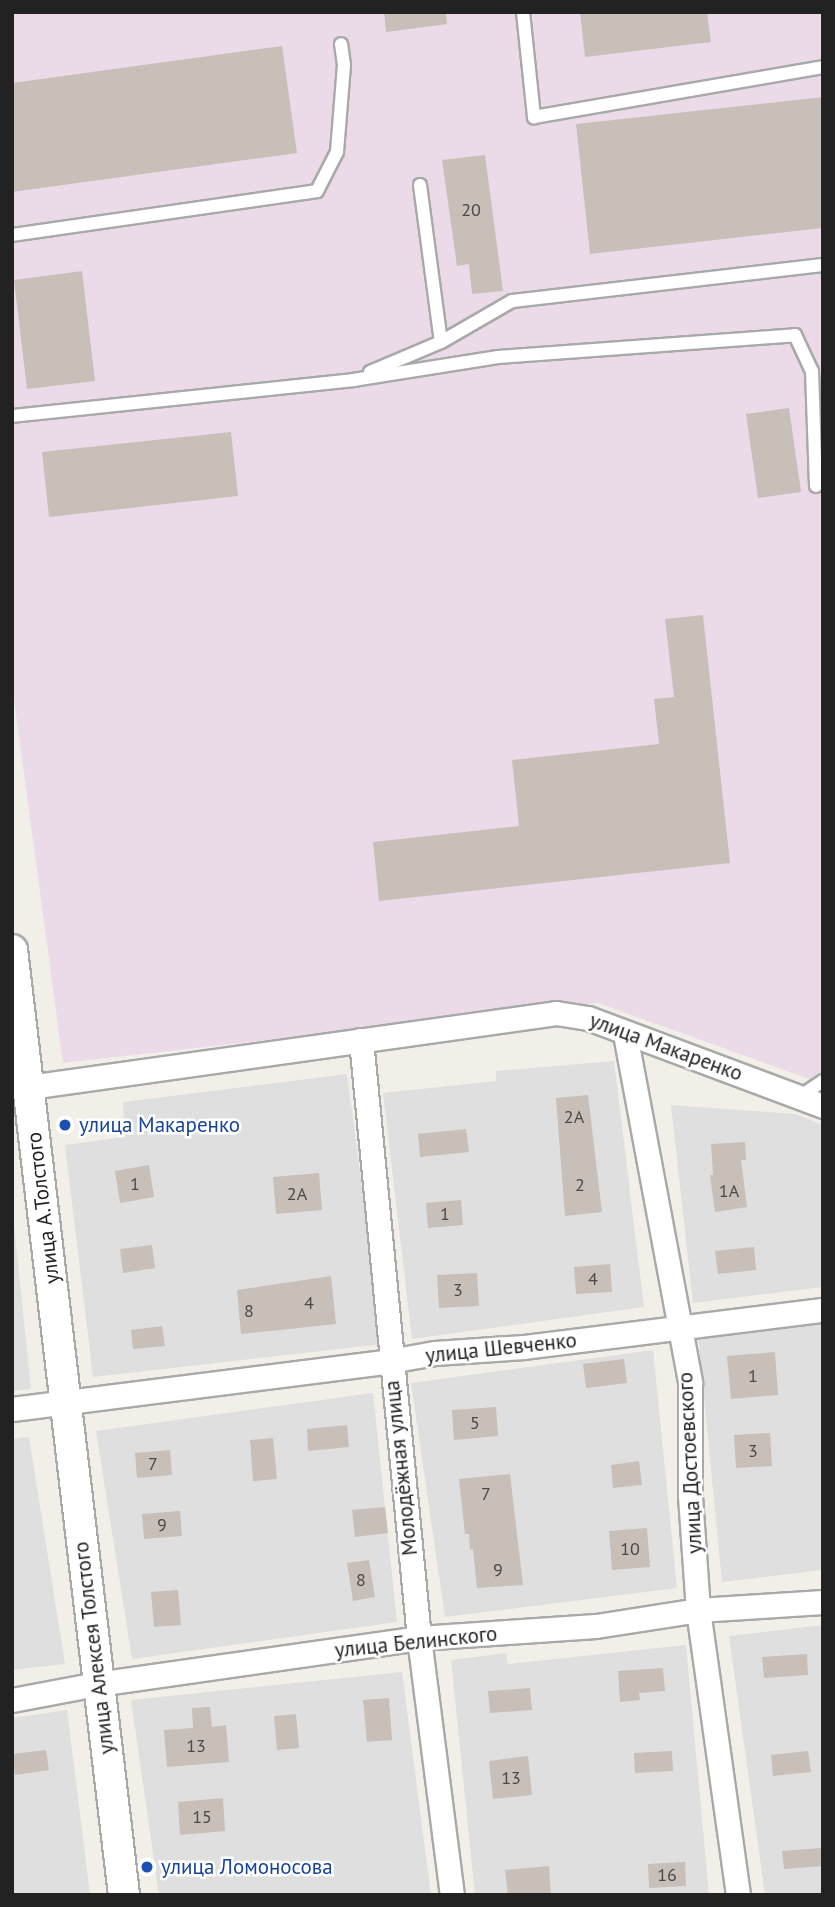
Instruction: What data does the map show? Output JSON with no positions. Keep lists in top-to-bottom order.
{
  "streets": {
    "street": [
      "улица Макаренко",
      "улица А.Толстого",
      "улица Шевченко",
      "улица Достоевского",
      "Молодёжная улица",
      "улица Белинского",
      "улица Алексея Толстого"
    ]
  },
  "crossings": [
    ["улица Макаренко", "улица А.Толстого"],
    ["улица Макаренко", "улица Достоевского"],
    ["улица Макаренко", "Молодёжная улица"],
    ["улица А.Толстого", "улица Шевченко"],
    ["улица А.Толстого", "улица Алексея Толстого"],
    ["улица Шевченко", "улица Достоевского"],
    ["улица Шевченко", "Молодёжная улица"],
    ["улица Шевченко", "улица Алексея Толстого"],
    ["улица Достоевского", "улица Белинского"],
    ["Молодёжная улица", "улица Белинского"],
    ["улица Белинского", "улица Алексея Толстого"]
  ],
  "places": ["улица Макаренко", "улица Ломоносова"],
  "house_numbers": [
    "20",
    "2А",
    "1",
    "2",
    "1А",
    "2А",
    "1",
    "4",
    "3",
    "4",
    "8",
    "1",
    "5",
    "3",
    "7",
    "7",
    "9",
    "10",
    "9",
    "8",
    "13",
    "13",
    "15",
    "16"
  ]
}
